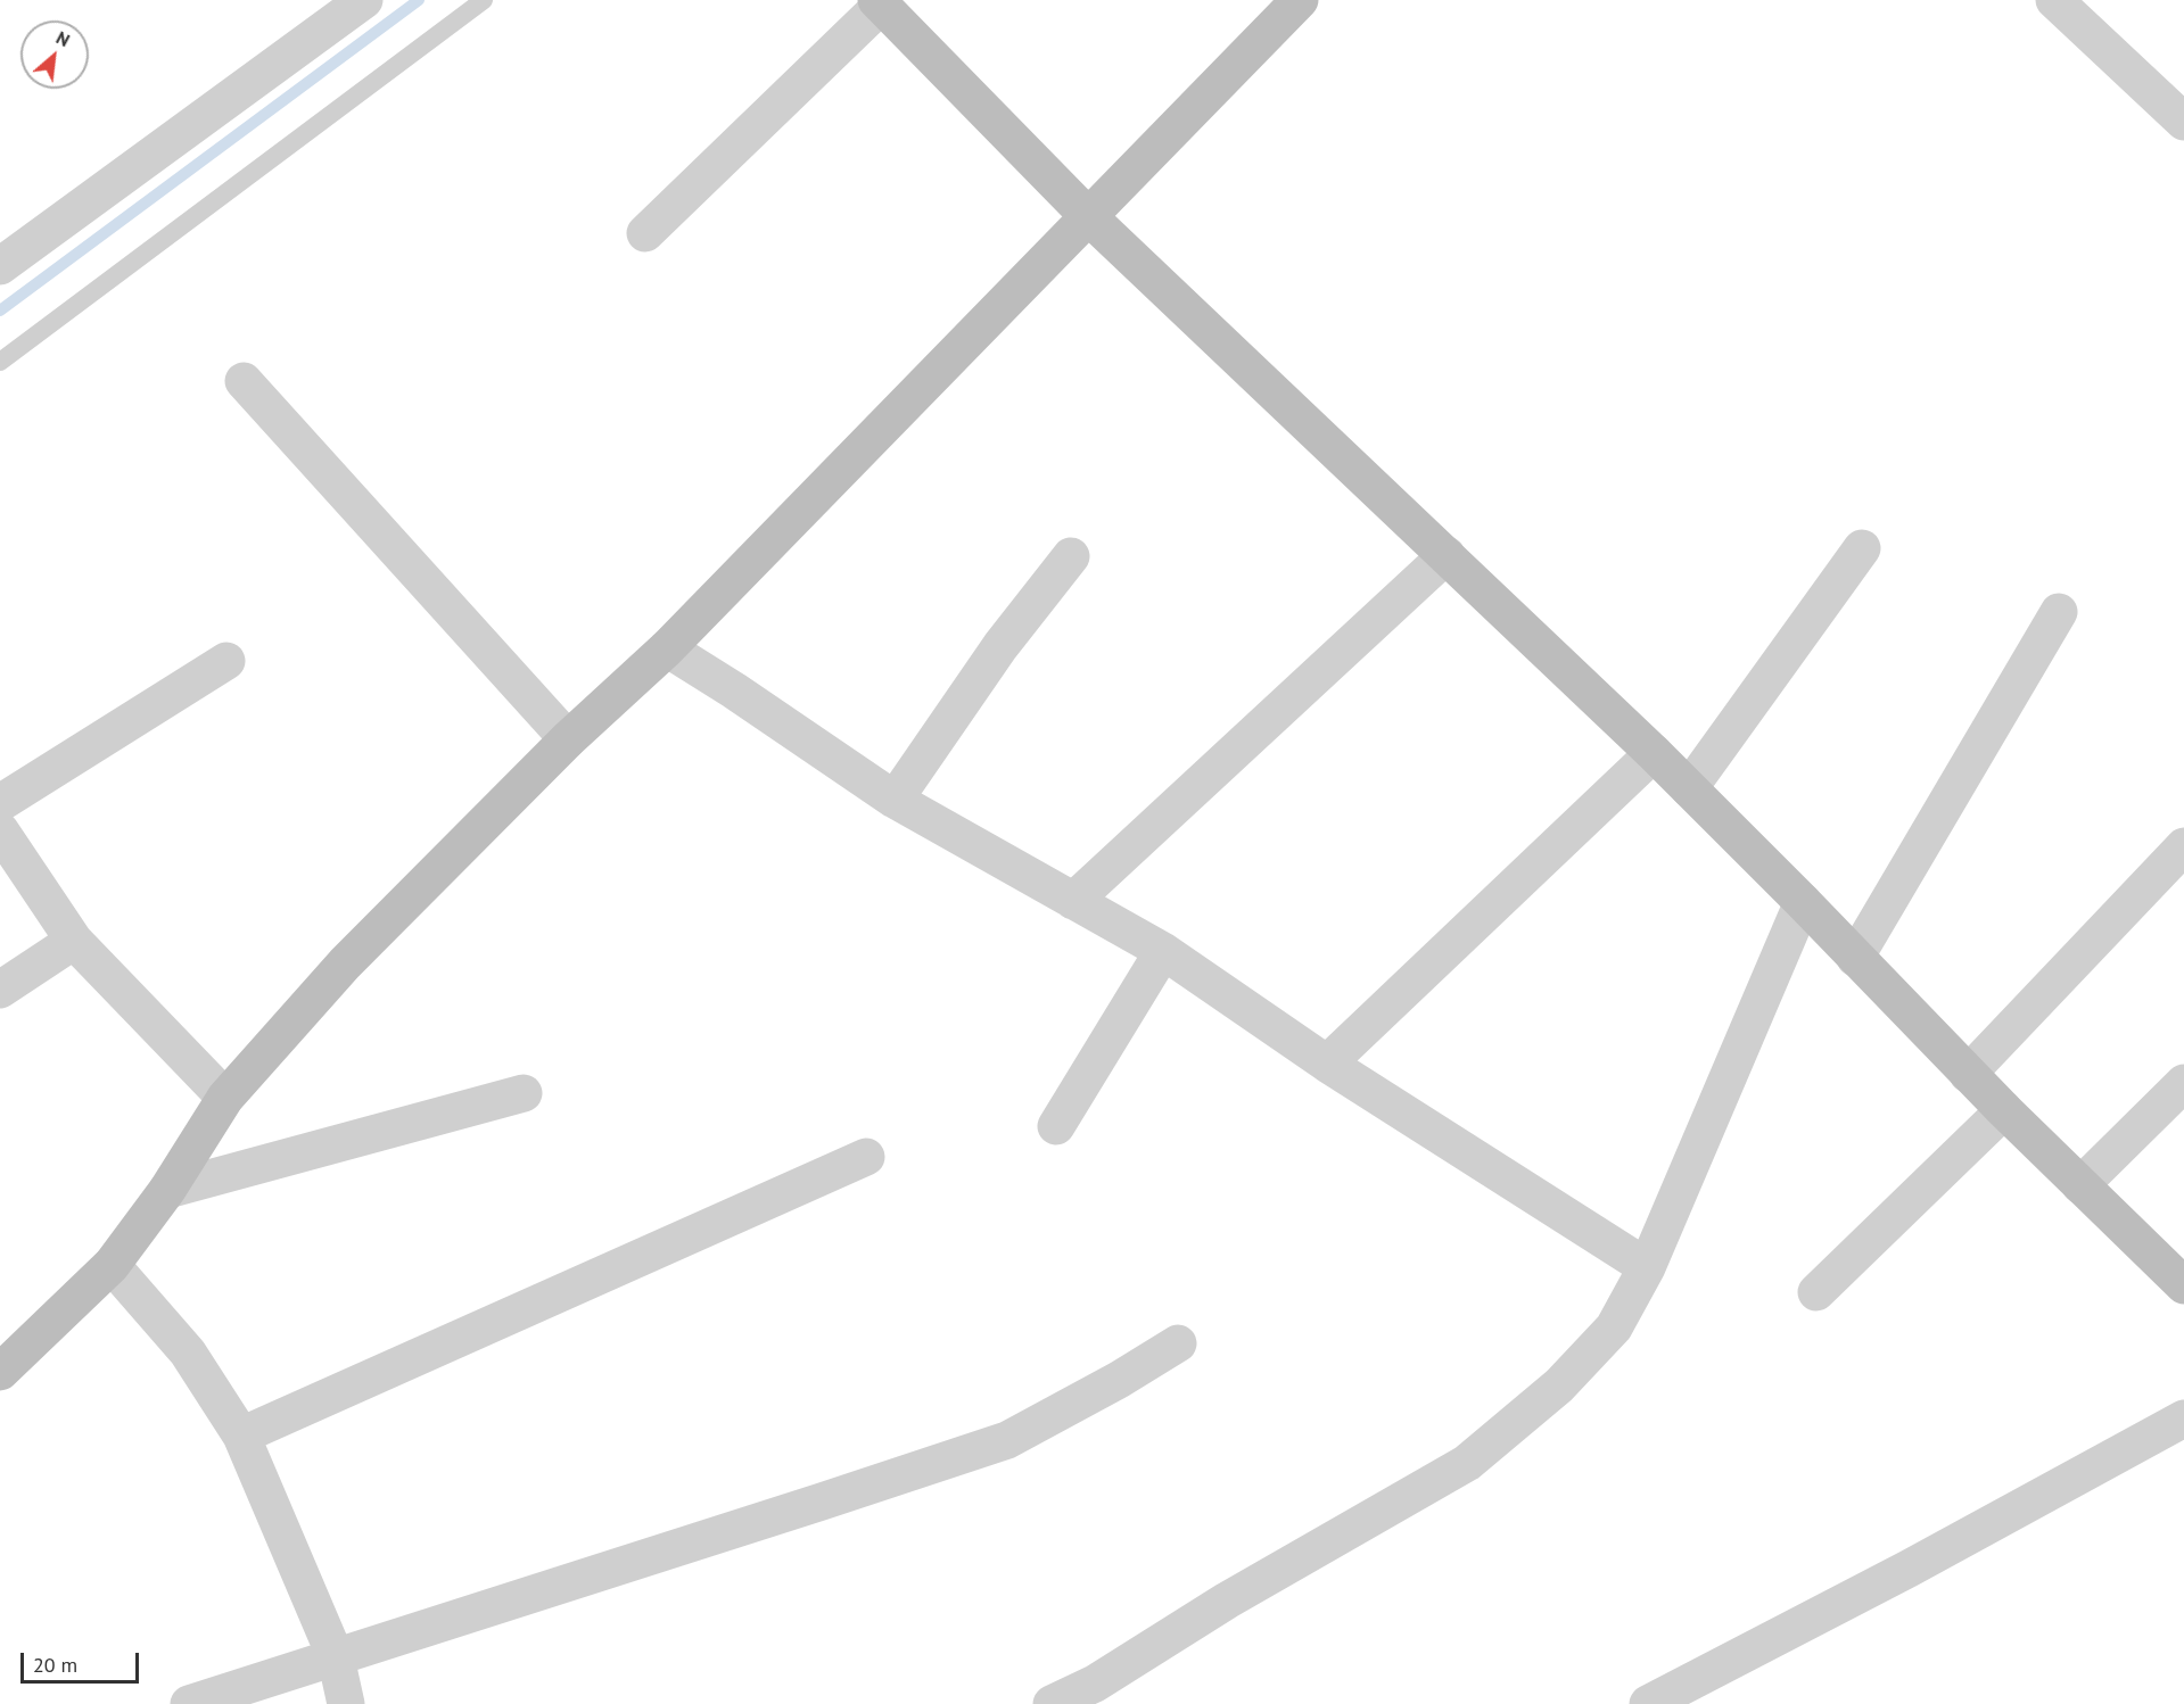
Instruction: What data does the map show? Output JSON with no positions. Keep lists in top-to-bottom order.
{
  "scale_bar": "20 m",
  "north": "top right"
}
